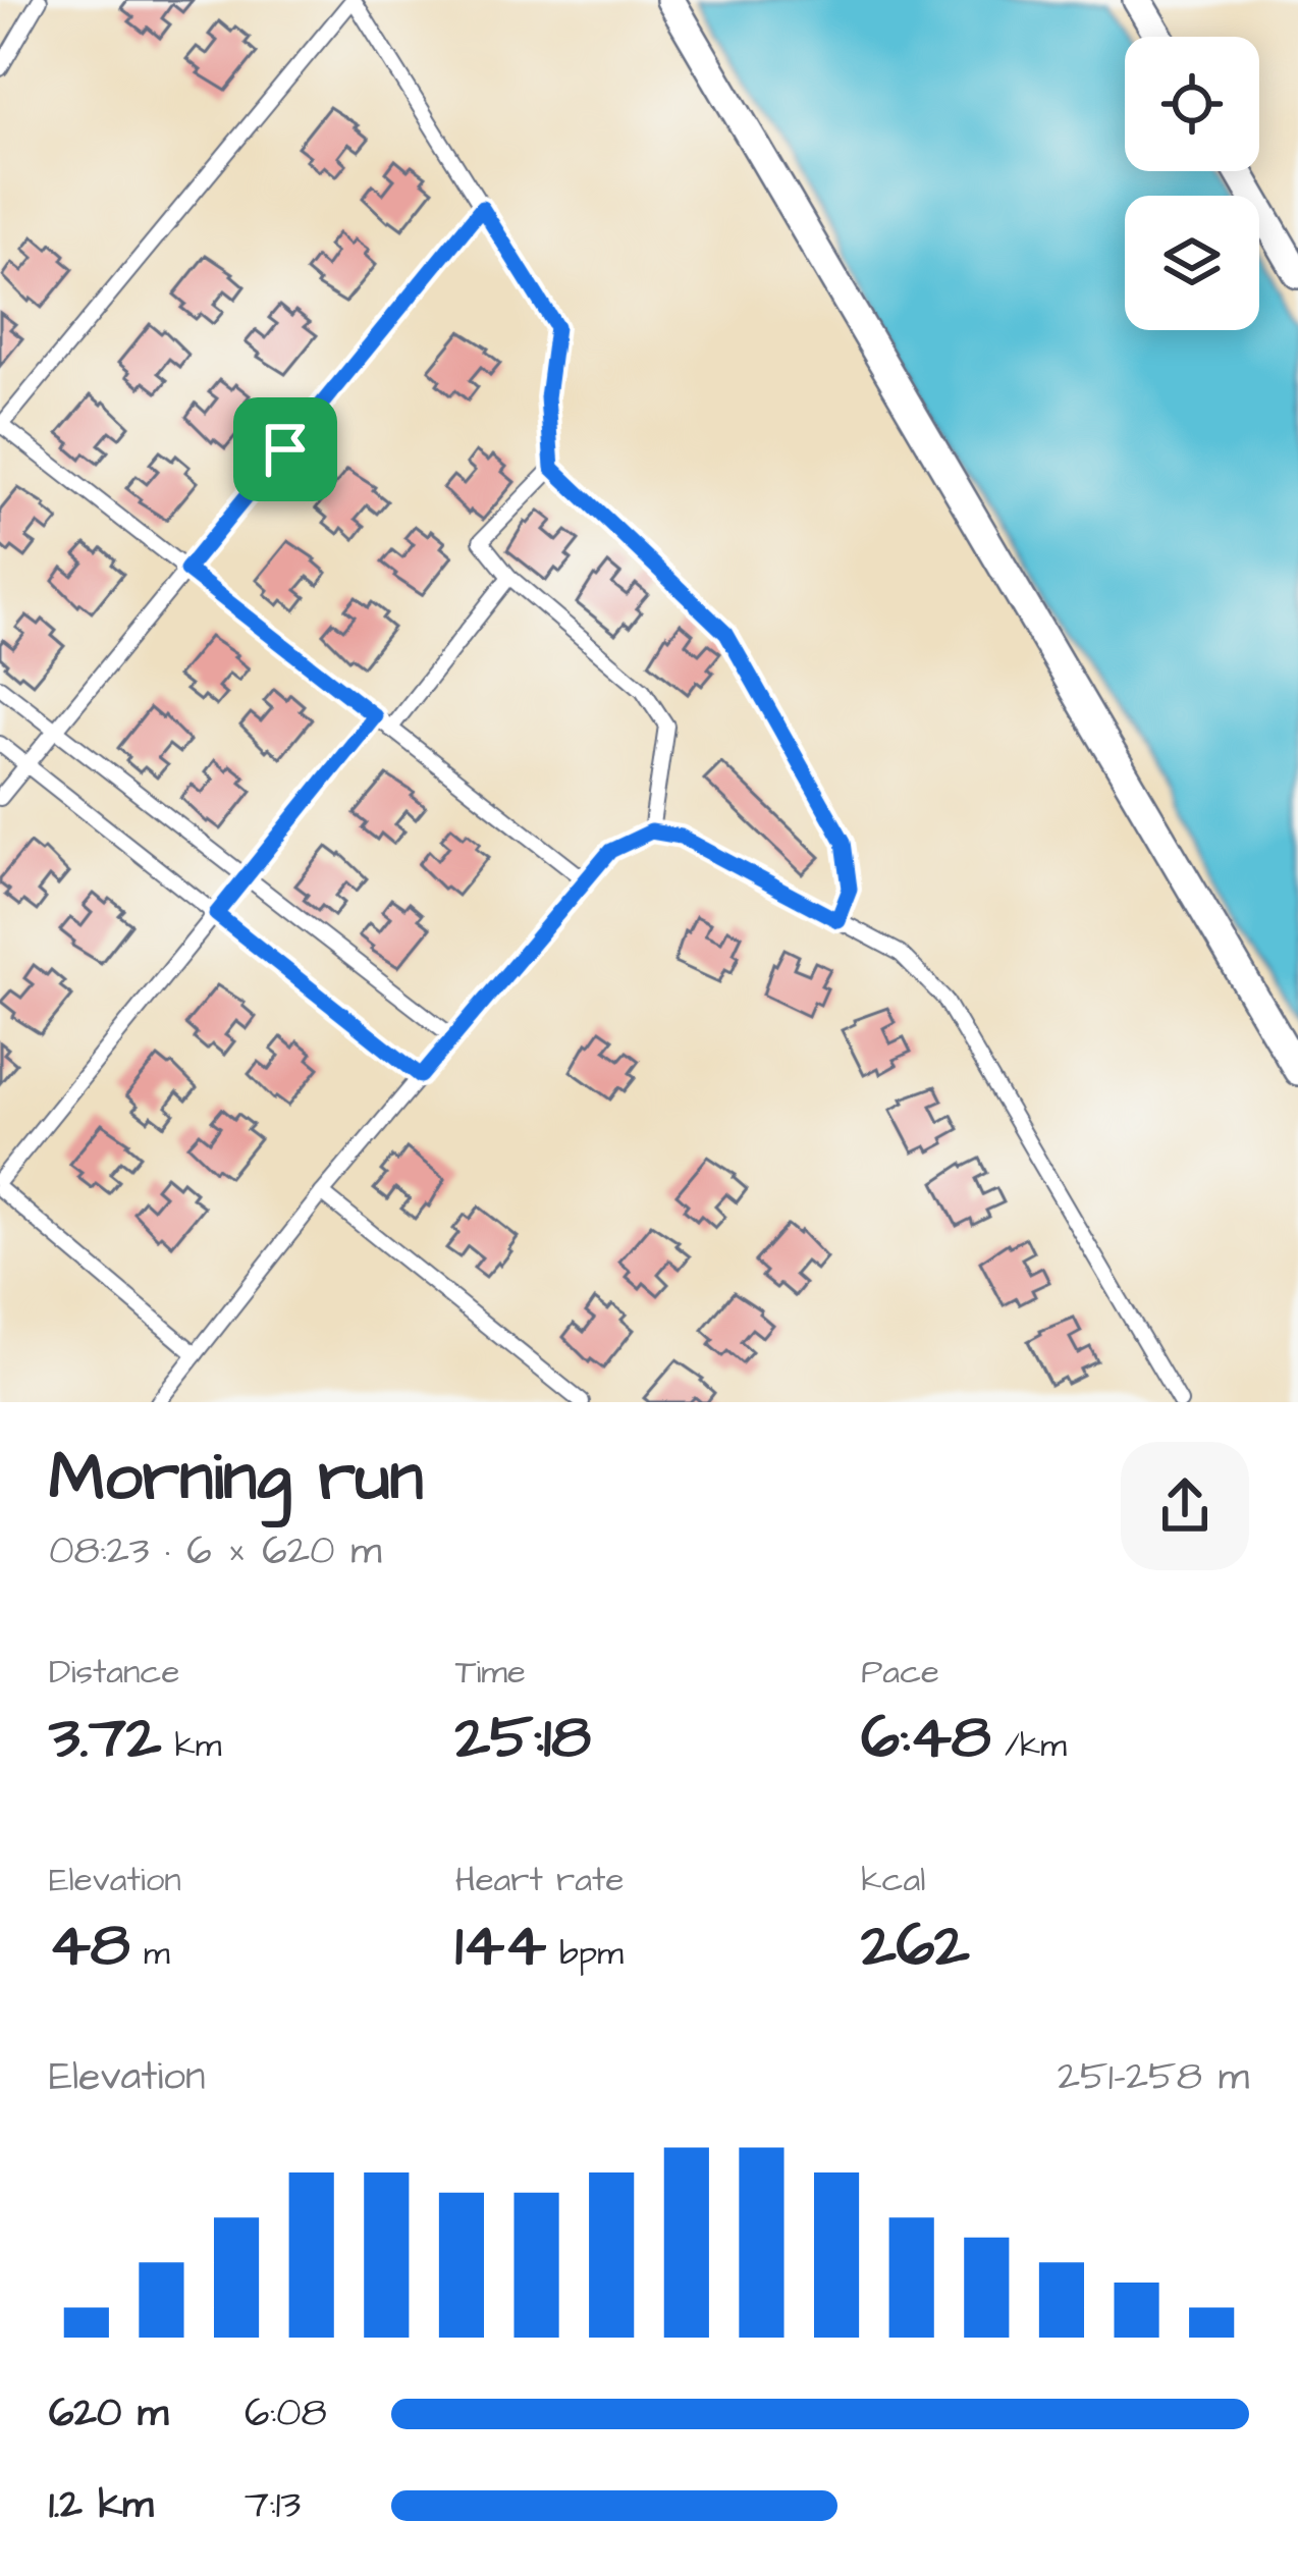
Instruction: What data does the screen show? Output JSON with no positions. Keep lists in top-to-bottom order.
{
  "page": {
    "heading": ["Morning run", "08:23 · 6 × 620 m"],
    "stats": [
      ["Distance", "3.72 km"],
      ["Time", "25:18"],
      ["Pace", "6:48 /km"],
      ["Elevation", "48 m"],
      ["Heart rate", "144 bpm"],
      ["kcal", "262"]
    ],
    "chart": ["Elevation", "251–258 m"],
    "list": [
      {
        "name": "620 m",
        "note": "6:08"
      },
      {
        "name": "1.2 km",
        "note": "7:13"
      }
    ]
  }
}
